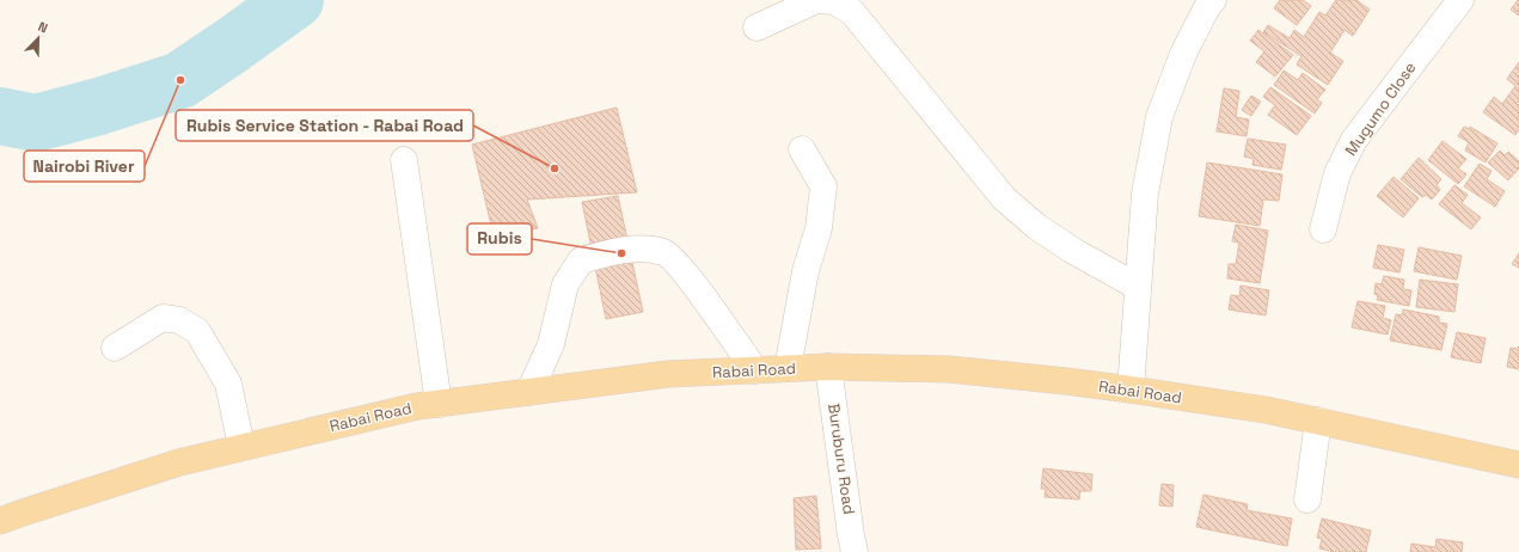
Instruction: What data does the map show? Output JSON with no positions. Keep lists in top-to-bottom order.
{
  "streets": {
    "main road": ["Rabai Road"],
    "street": ["Mugumo Close", "Buruburu Road"]
  },
  "crossings": [
    ["Rabai Road", "Buruburu Road"]
  ],
  "places": ["Nairobi River", "Rubis Service Station - Rabai Road", "Rubis"],
  "north": "top right"
}
